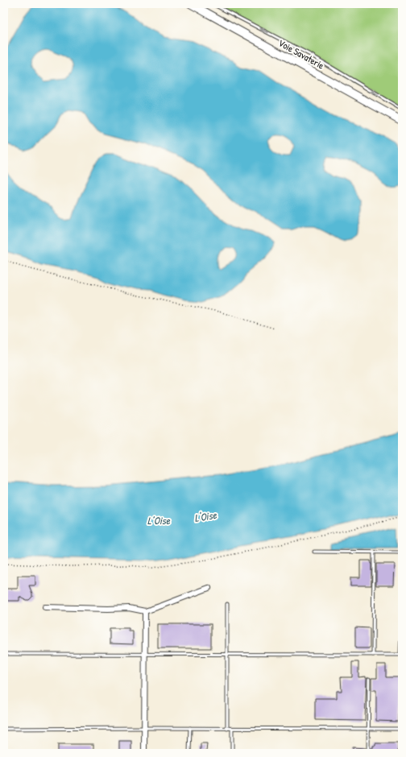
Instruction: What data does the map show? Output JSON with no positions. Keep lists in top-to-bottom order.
{
  "streets": {
    "main road": ["Voie Savaterie"]
  },
  "water": ["L'Oise", "L’Oise"]
}
